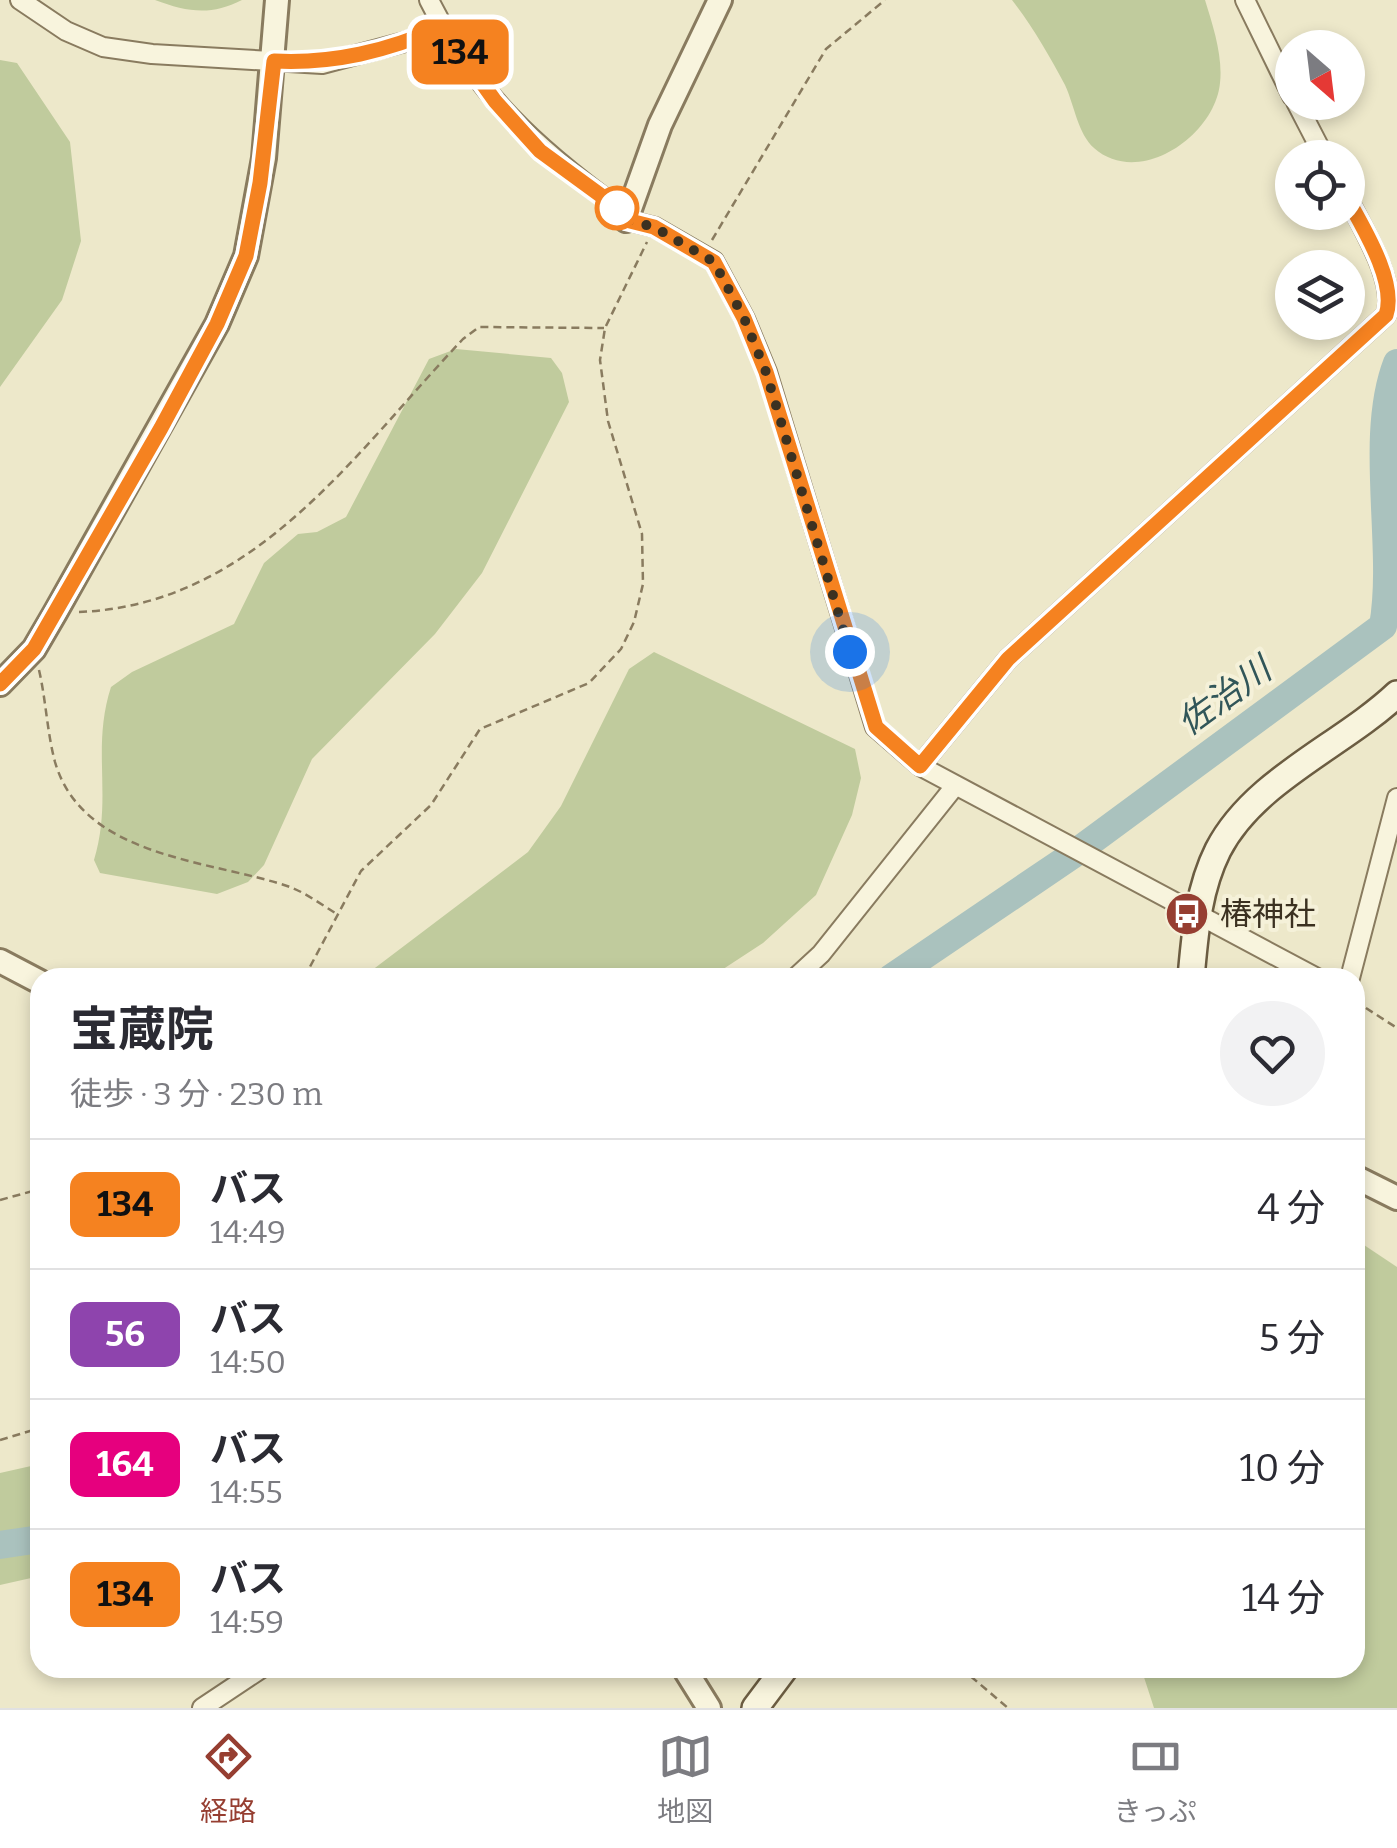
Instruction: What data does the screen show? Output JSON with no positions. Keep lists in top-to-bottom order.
{
  "water": ["佐治川"],
  "places": {
    "bus stop": ["椿神社"]
  },
  "lines": ["bus line 134"],
  "north": "bottom right",
  "page": {
    "on_map": "134",
    "heading": ["宝蔵院", "徒歩 · 3 分 · 230 m"],
    "list": [
      {
        "mark": "134",
        "name": "バス",
        "note": "14:49",
        "value": "4 分"
      },
      {
        "mark": "56",
        "name": "バス",
        "note": "14:50",
        "value": "5 分"
      },
      {
        "mark": "164",
        "name": "バス",
        "note": "14:55",
        "value": "10 分"
      },
      {
        "mark": "134",
        "name": "バス",
        "note": "14:59",
        "value": "14 分"
      }
    ],
    "tabs": ["経路", "地図", "きっぷ"]
  }
}
